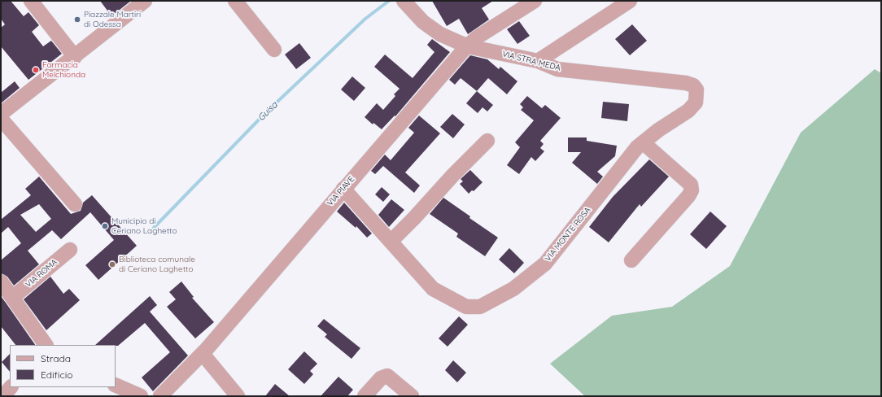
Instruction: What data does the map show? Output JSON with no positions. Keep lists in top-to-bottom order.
{
  "streets": {
    "street": [
      "VIA STRA MEDA",
      "VIA PIAVE",
      "VIA MONTE ROSA",
      "VIA ROMA"
    ]
  },
  "crossings": [
    ["VIA STRA MEDA", "VIA PIAVE"],
    ["VIA STRA MEDA", "VIA MONTE ROSA"],
    ["VIA PIAVE", "VIA MONTE ROSA"]
  ],
  "water": ["Guisa"],
  "places": [
    "Piazzale Martiri di Odessa",
    "Farmacia Melchionda",
    "Municipio di Ceriano Laghetto",
    "Biblioteca comunale di Ceriano Laghetto"
  ],
  "legend": ["Strada", "Edificio"]
}
